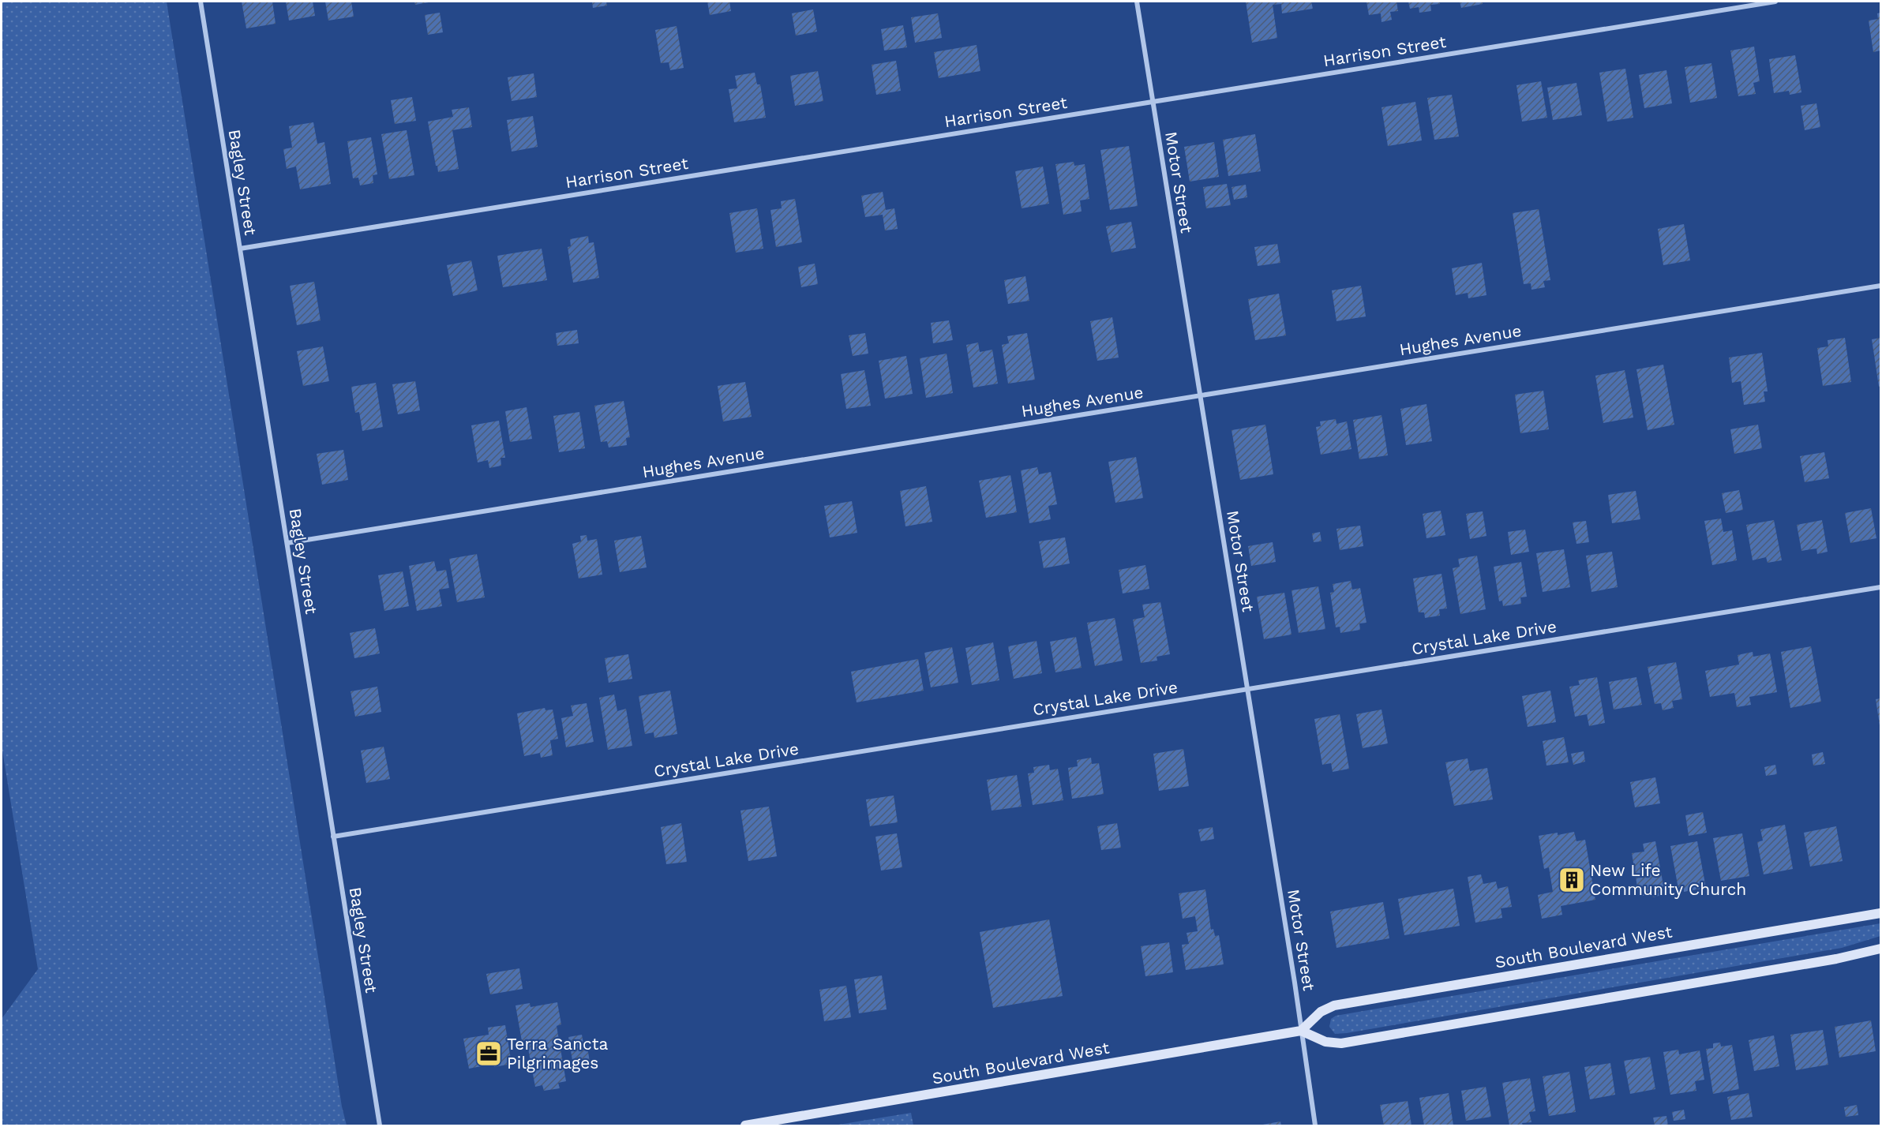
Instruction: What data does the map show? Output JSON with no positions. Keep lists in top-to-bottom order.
{
  "streets": {
    "street": [
      "Harrison Street",
      "Bagley Street",
      "Motor Street",
      "Hughes Avenue",
      "Crystal Lake Drive",
      "South Boulevard West"
    ]
  },
  "crossings": [
    ["Harrison Street", "Bagley Street"],
    ["Harrison Street", "Motor Street"],
    ["Bagley Street", "Hughes Avenue"],
    ["Bagley Street", "Crystal Lake Drive"],
    ["Motor Street", "Hughes Avenue"],
    ["Motor Street", "Crystal Lake Drive"],
    ["Motor Street", "South Boulevard West"]
  ],
  "places": {
    "building": ["New Life Community Church"],
    "office": ["Terra Sancta Pilgrimages"]
  }
}
